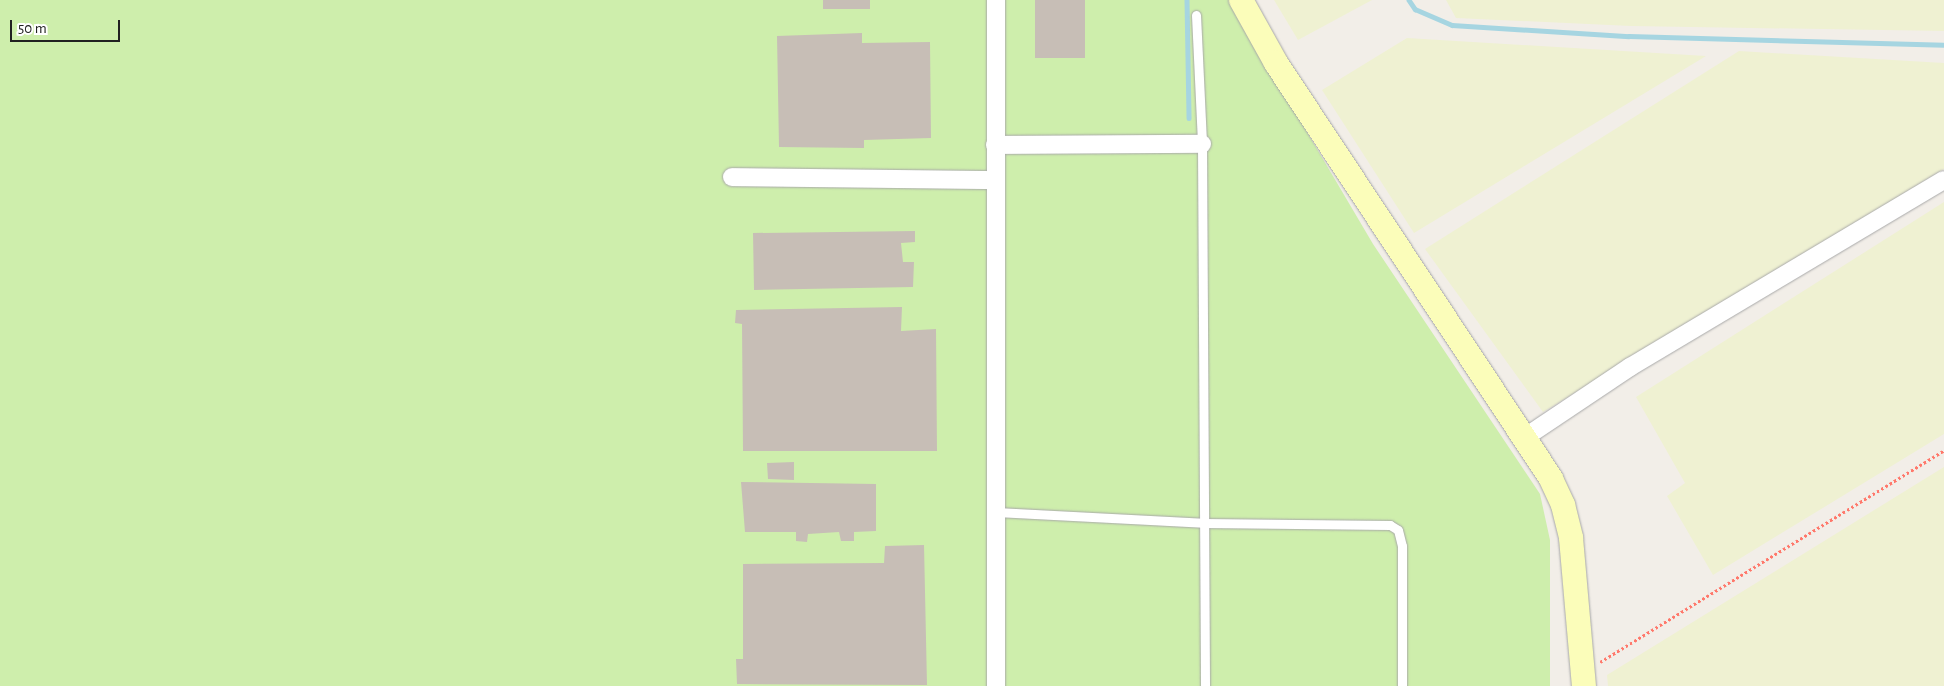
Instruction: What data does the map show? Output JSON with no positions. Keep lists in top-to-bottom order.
{
  "scale_bar": "50 m"
}
